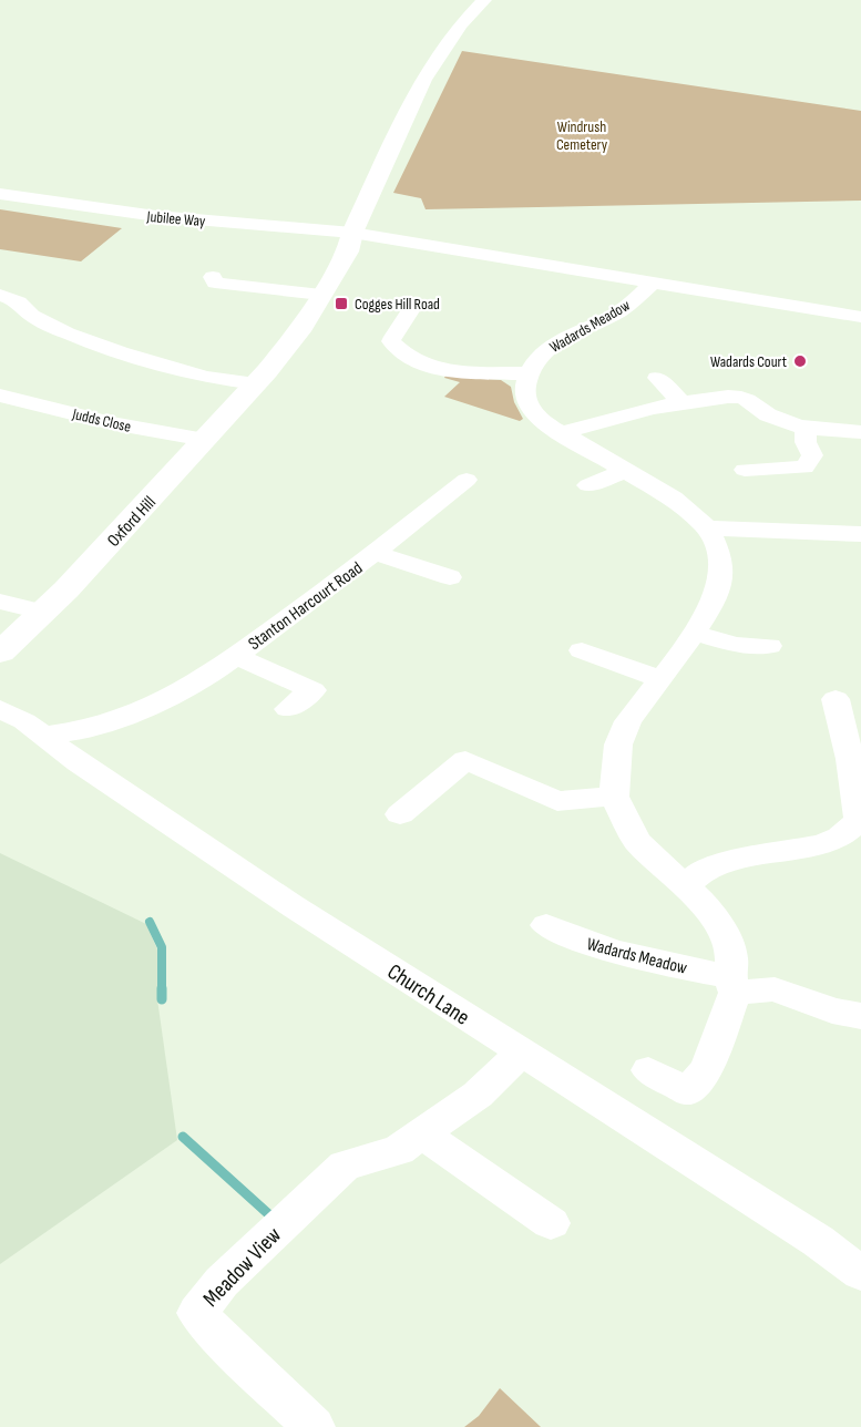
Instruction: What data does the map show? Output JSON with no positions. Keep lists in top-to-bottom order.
{
  "streets": {
    "main road": ["Oxford Hill"],
    "street": [
      "Jubilee Way",
      "Wadards Meadow",
      "Judds Close",
      "Stanton Harcourt Road",
      "Church Lane",
      "Meadow View"
    ]
  },
  "crossings": [
    ["Jubilee Way", "Oxford Hill"],
    ["Judds Close", "Oxford Hill"],
    ["Stanton Harcourt Road", "Church Lane"],
    ["Church Lane", "Meadow View"]
  ],
  "parks": ["Windrush Cemetery"],
  "places": {
    "transit": ["Cogges Hill Road"],
    "other": ["Wadards Court"]
  }
}
